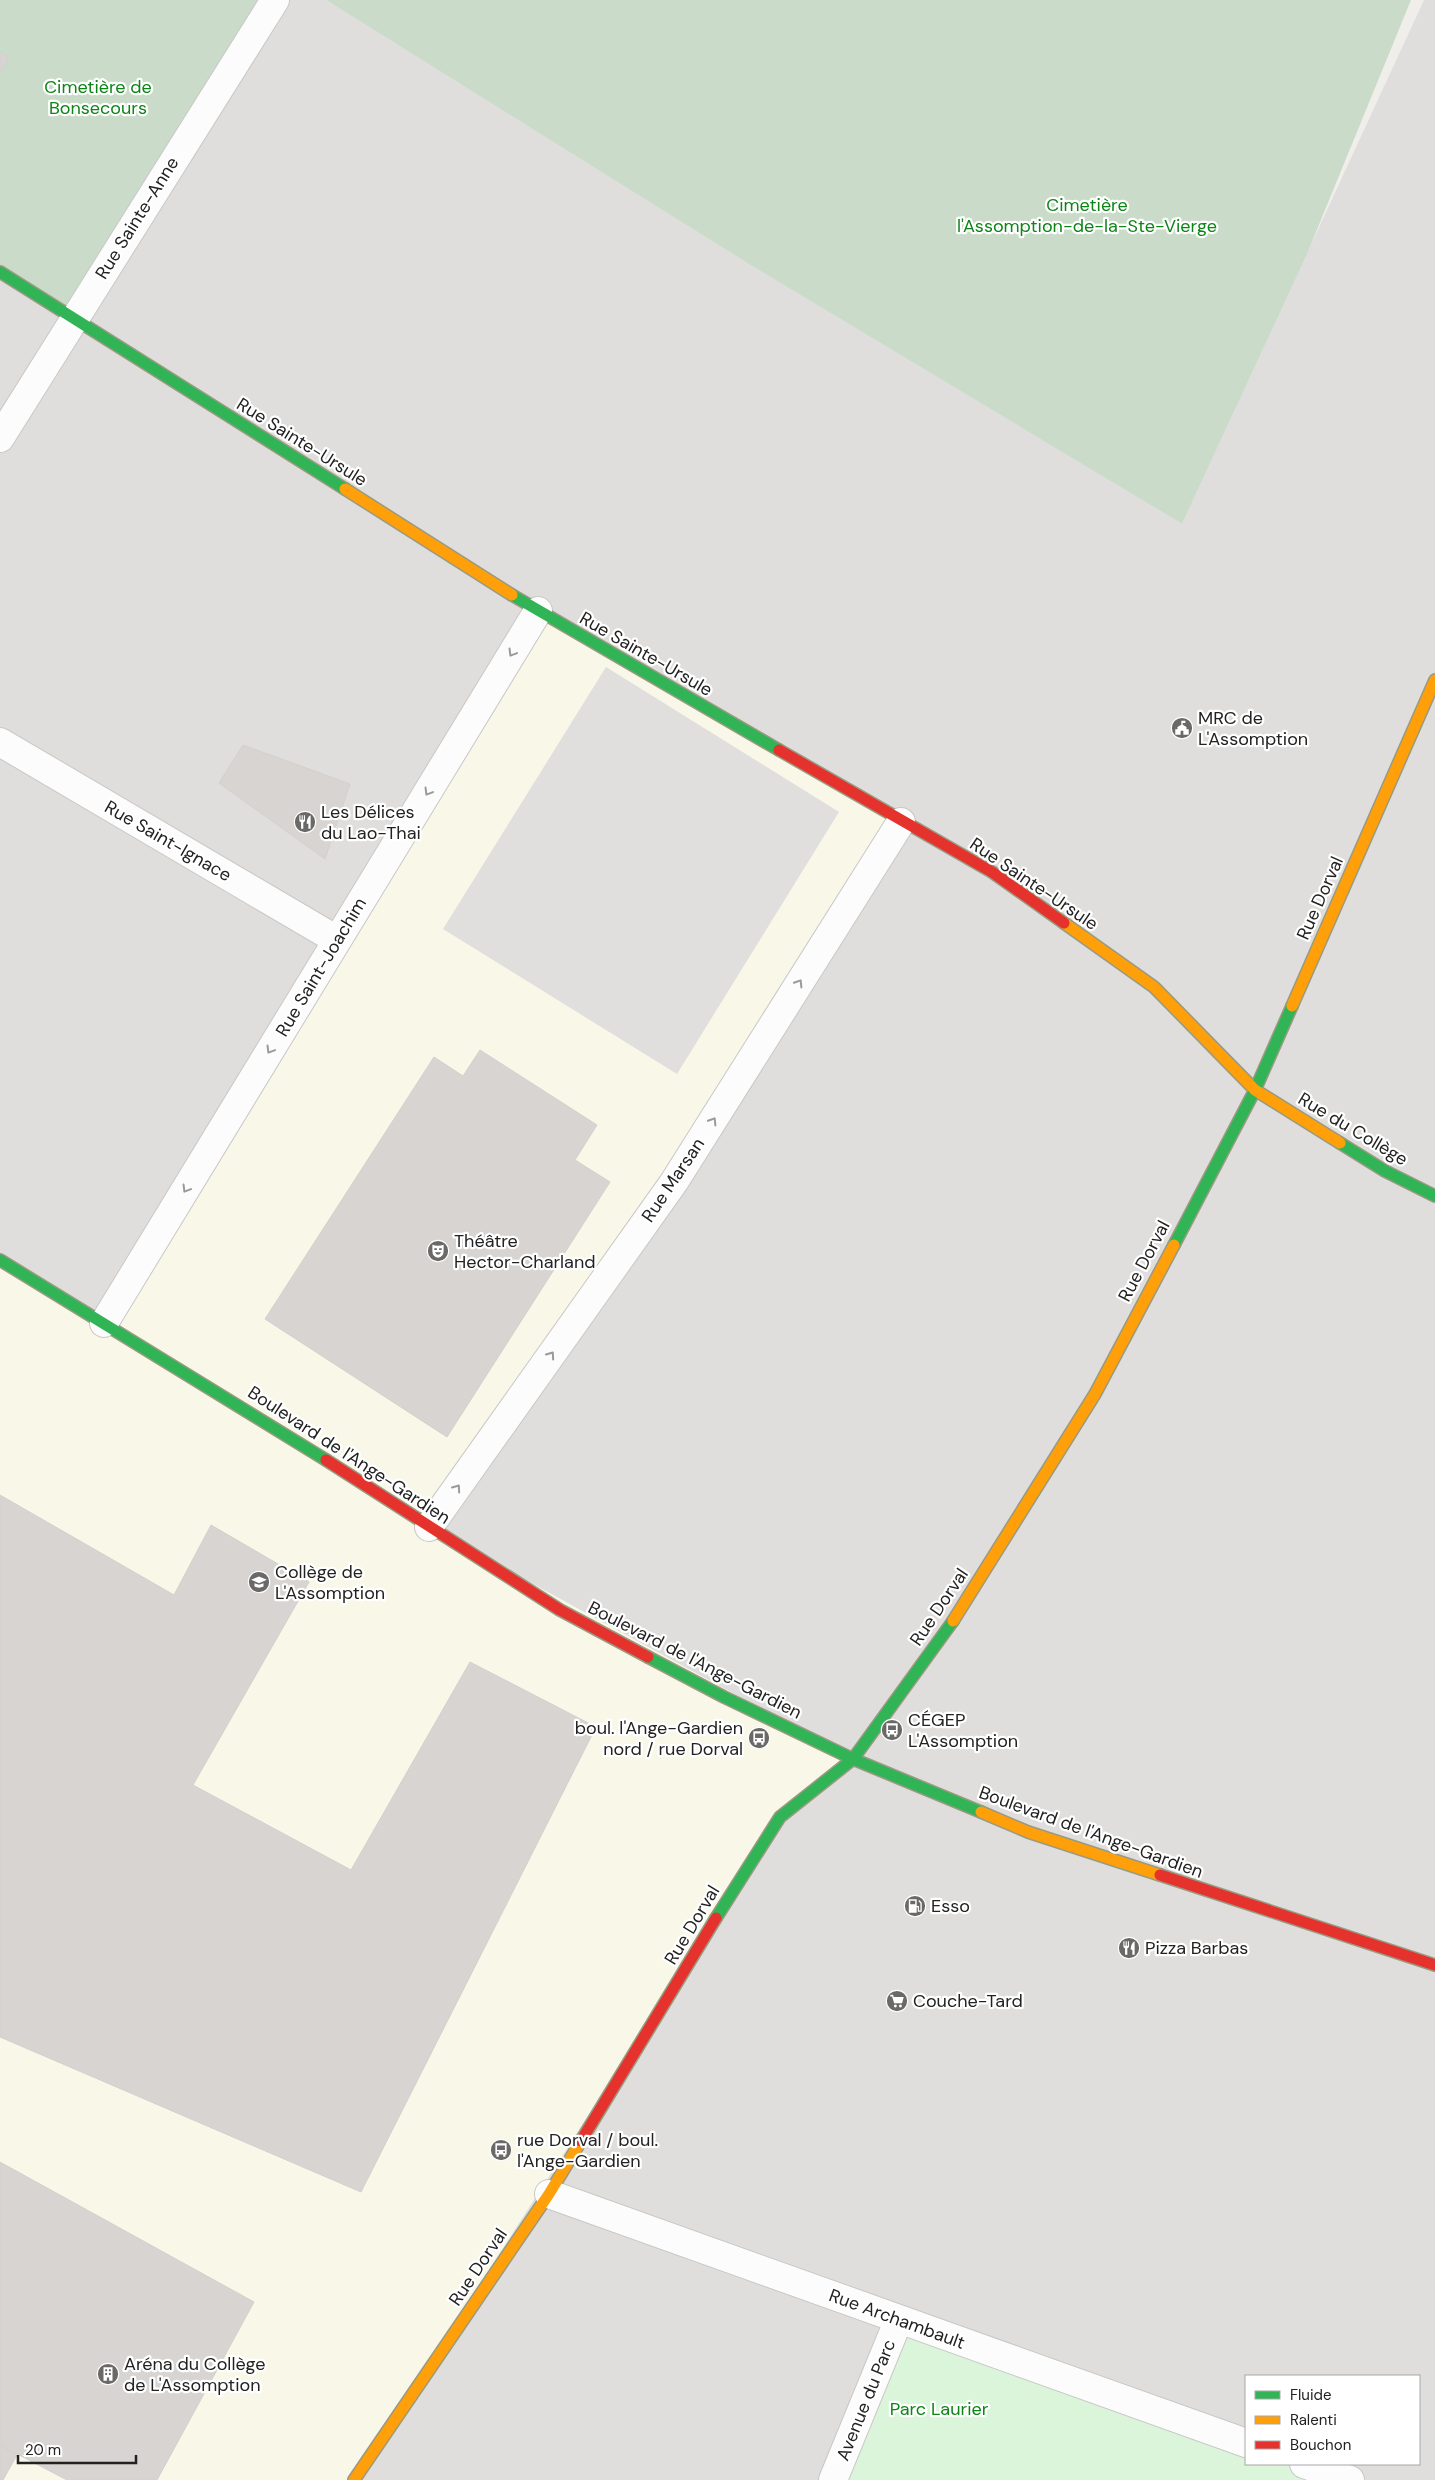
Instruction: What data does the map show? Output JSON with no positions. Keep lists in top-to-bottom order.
{
  "streets": {
    "street": [
      "Rue Sainte-Anne",
      "Rue Sainte-Ursule",
      "Rue Saint-Ignace",
      "Rue Dorval",
      "Rue Saint-Joachim",
      "Rue du Collège",
      "Rue Marsan",
      "Boulevard de l'Ange-Gardien",
      "Rue Archambault",
      "Avenue du Parc"
    ]
  },
  "crossings": [
    ["Rue Sainte-Anne", "Rue Sainte-Ursule"],
    ["Rue Sainte-Ursule", "Rue Dorval"],
    ["Rue Sainte-Ursule", "Rue Saint-Joachim"],
    ["Rue Sainte-Ursule", "Rue du Collège"],
    ["Rue Sainte-Ursule", "Rue Marsan"],
    ["Rue Saint-Ignace", "Rue Saint-Joachim"],
    ["Rue Dorval", "Rue du Collège"],
    ["Rue Dorval", "Boulevard de l'Ange-Gardien"],
    ["Rue Dorval", "Rue Archambault"],
    ["Rue Saint-Joachim", "Boulevard de l'Ange-Gardien"],
    ["Rue Marsan", "Boulevard de l'Ange-Gardien"],
    ["Rue Archambault", "Avenue du Parc"]
  ],
  "one_way": ["Rue Saint-Joachim", "Rue Marsan"],
  "parks": ["Cimetière de Bonsecours", "Cimetière l'Assomption-de-la-Ste-Vierge", "Parc Laurier"],
  "places": {
    "public building": ["MRC de L'Assomption"],
    "restaurant": ["Les Délices du Lao-Thai", "Pizza Barbas"],
    "theatre": ["Théâtre Hector-Charland"],
    "school or university": ["Collège de L'Assomption"],
    "bus stop": ["CÉGEP L'Assomption", "boul. l'Ange-Gardien nord / rue Dorval", "rue Dorval / boul. l'Ange-Gardien"],
    "fuel station": ["Esso"],
    "supermarket": ["Couche-Tard"],
    "building": ["Aréna du Collège de L'Assomption"]
  },
  "legend": ["Fluide", "Ralenti", "Bouchon"],
  "scale_bar": "20 m"
}
